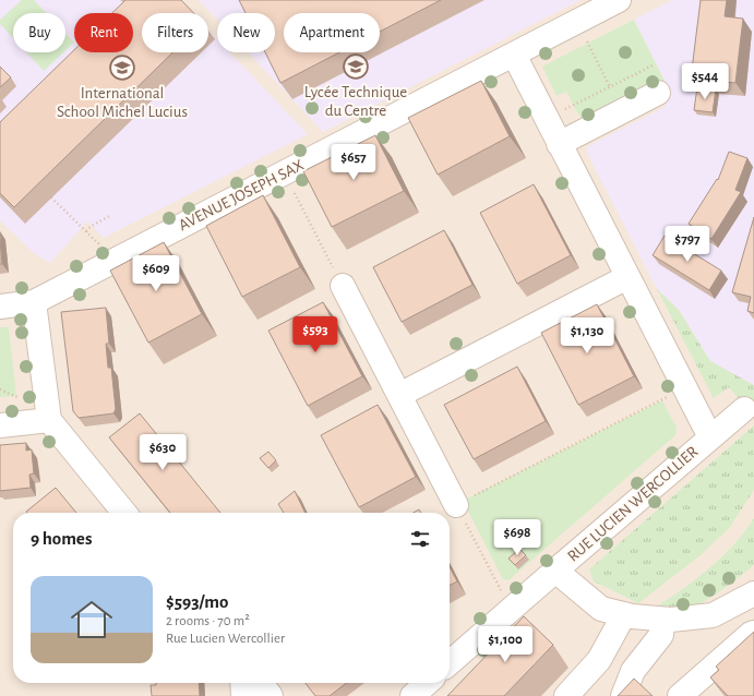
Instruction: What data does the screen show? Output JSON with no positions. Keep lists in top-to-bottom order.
{
  "streets": {
    "street": ["AVENUE JOSEPH SAX", "RUE LUCIEN WERCOLLIER"]
  },
  "crossings": [
    ["AVENUE JOSEPH SAX", "RUE LUCIEN WERCOLLIER"]
  ],
  "places": {
    "school or university": ["Lycée Technique du Centre", "International School Michel Lucius"]
  },
  "page": {
    "chip": [
      "Buy",
      "Rent",
      "Filters",
      "New",
      "Apartment"
    ],
    "price": [
      "$544",
      "$657",
      "$797",
      "$609",
      "$593",
      "$1,130",
      "$630",
      "$698",
      "$1,100"
    ],
    "heading": "9 homes",
    "list": [
      {
        "name": "$593/mo",
        "note": "2 rooms · 70 m² · Rue Lucien Wercollier"
      }
    ]
  }
}
